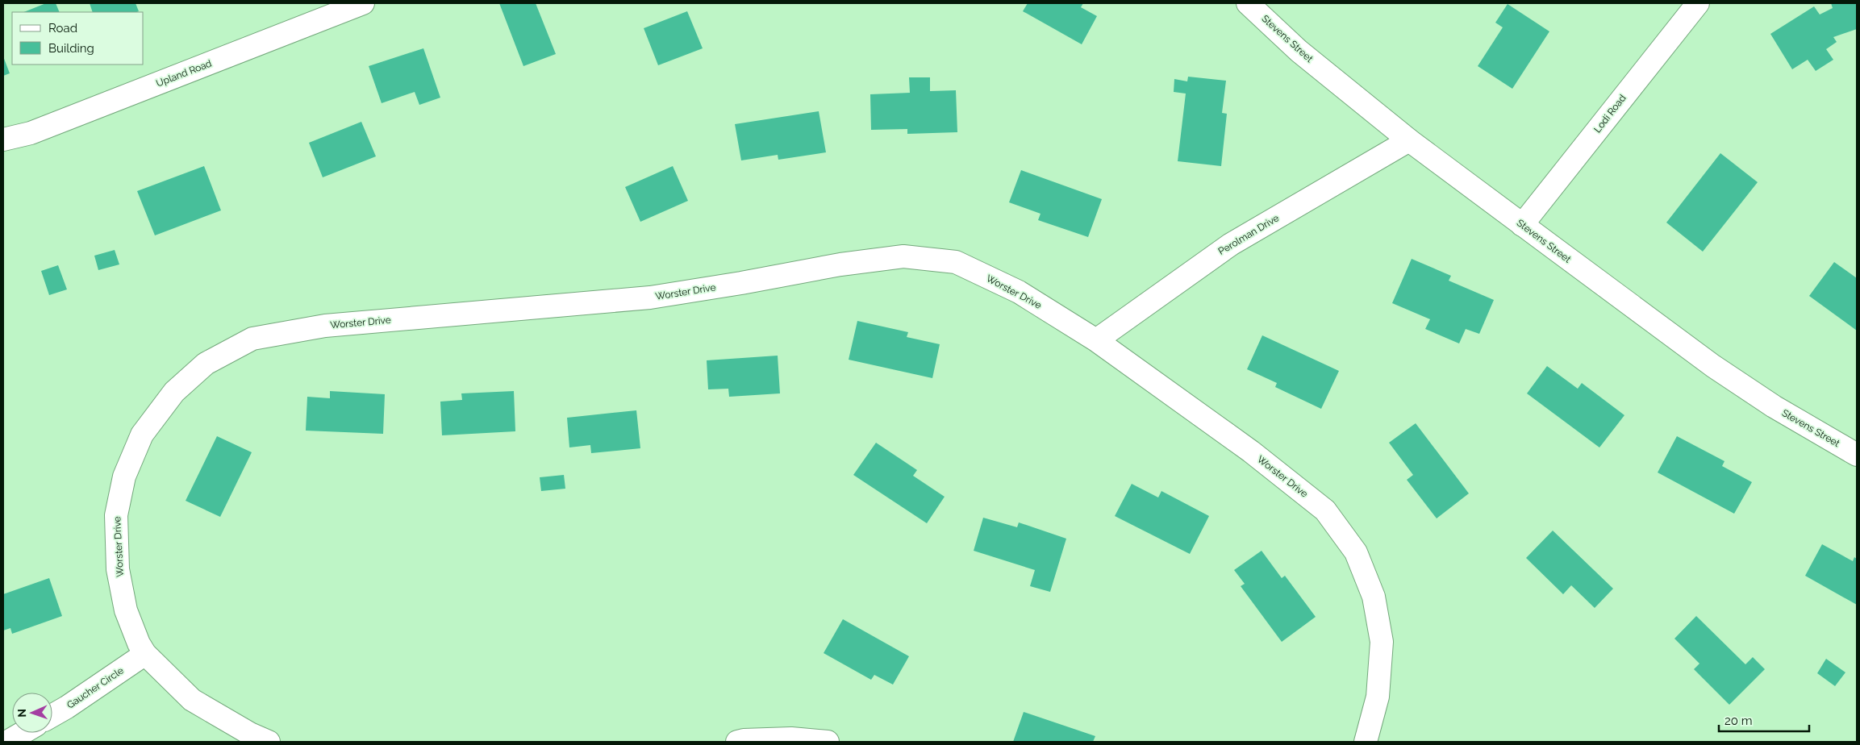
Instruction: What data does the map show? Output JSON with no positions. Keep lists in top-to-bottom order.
{
  "streets": {
    "street": [
      "Stevens Street",
      "Upland Road",
      "Lodi Road",
      "Perolman Drive",
      "Worster Drive",
      "Gaucher Circle"
    ]
  },
  "crossings": [
    ["Stevens Street", "Lodi Road"],
    ["Stevens Street", "Perolman Drive"],
    ["Perolman Drive", "Worster Drive"],
    ["Worster Drive", "Gaucher Circle"]
  ],
  "legend": ["Road", "Building"],
  "scale_bar": "20 m",
  "north": "left"
}
